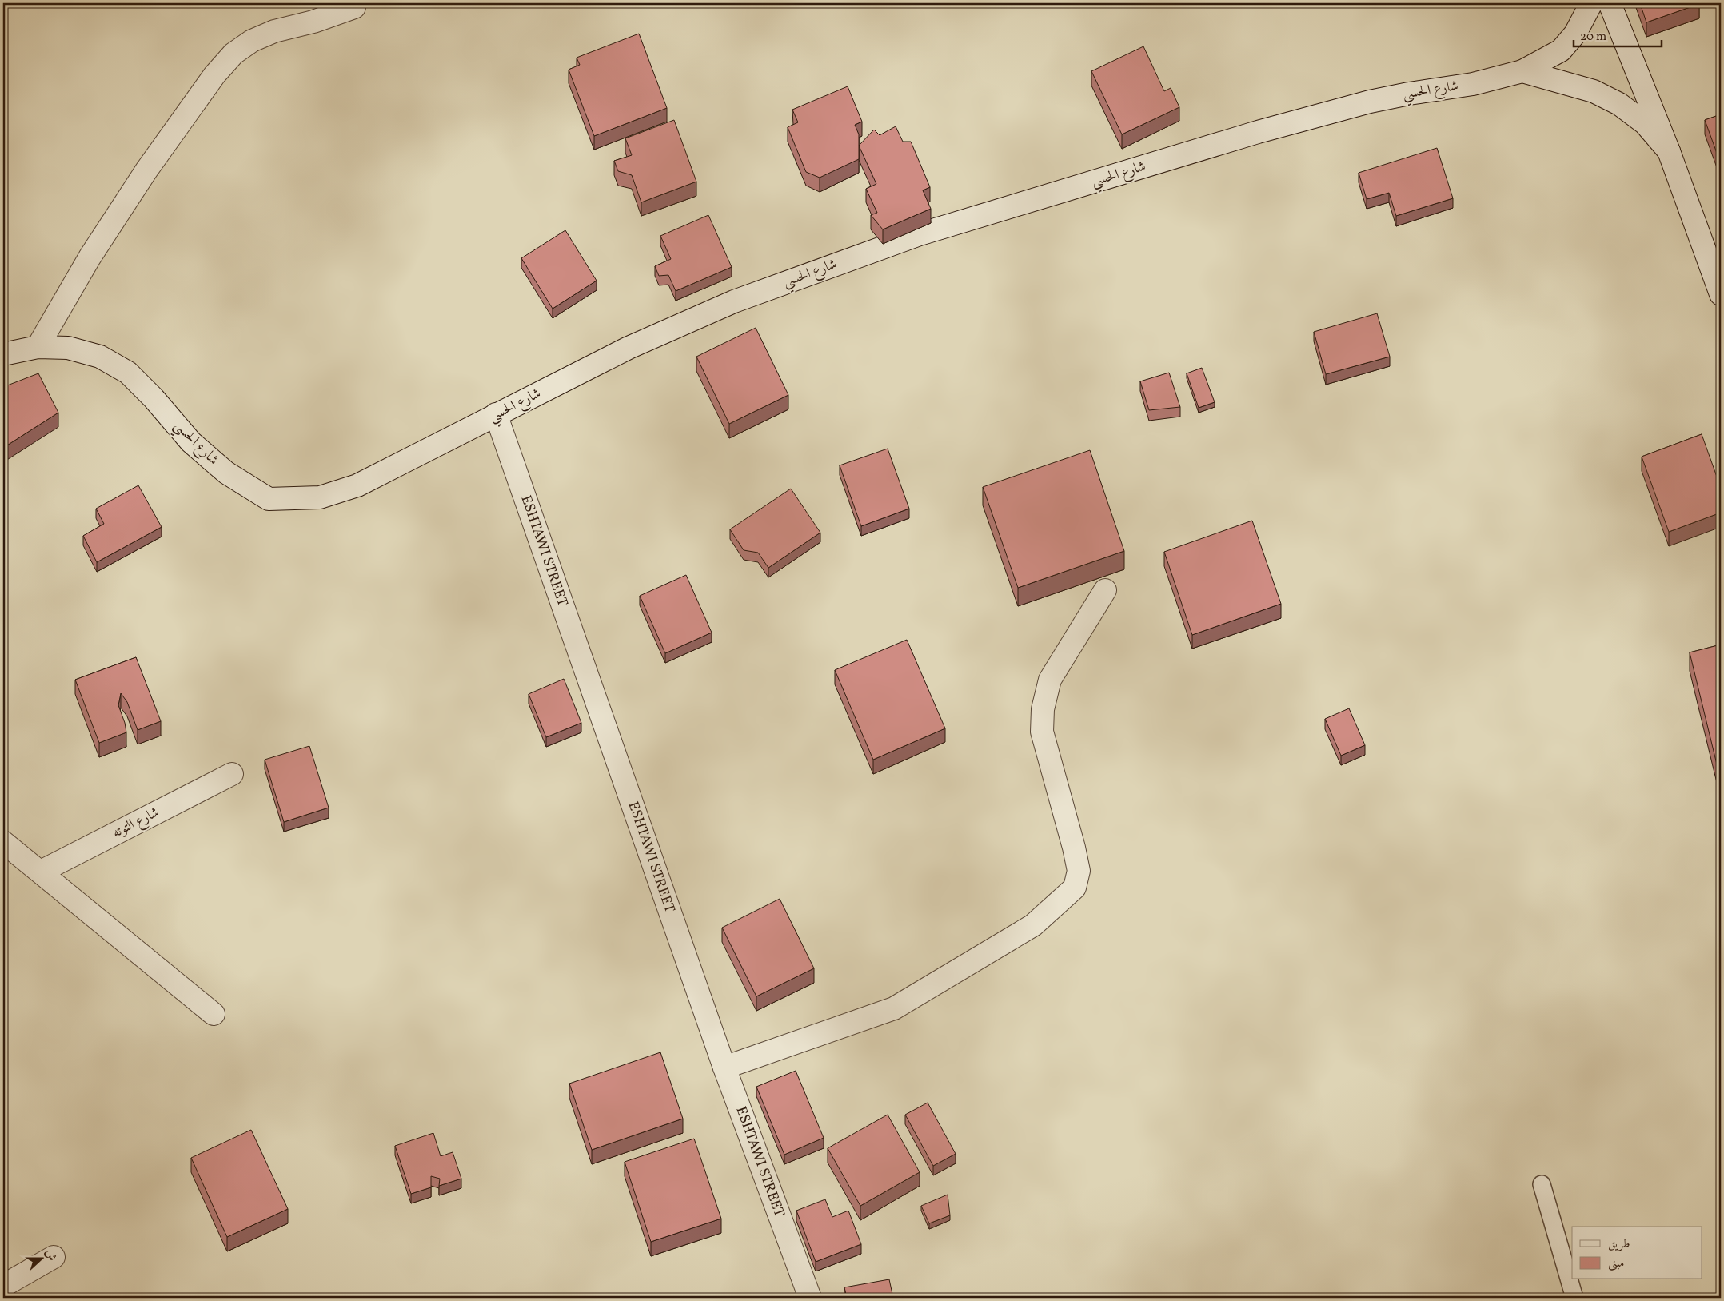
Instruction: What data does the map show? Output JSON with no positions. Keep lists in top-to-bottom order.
{
  "streets": {
    "street": ["شارع الحسي", "ESHTAWI STREET", "شارع التوته"]
  },
  "crossings": [
    ["شارع الحسي", "ESHTAWI STREET"]
  ],
  "legend": ["طريق", "مبنى"],
  "scale_bar": "20 m",
  "north": "right"
}
